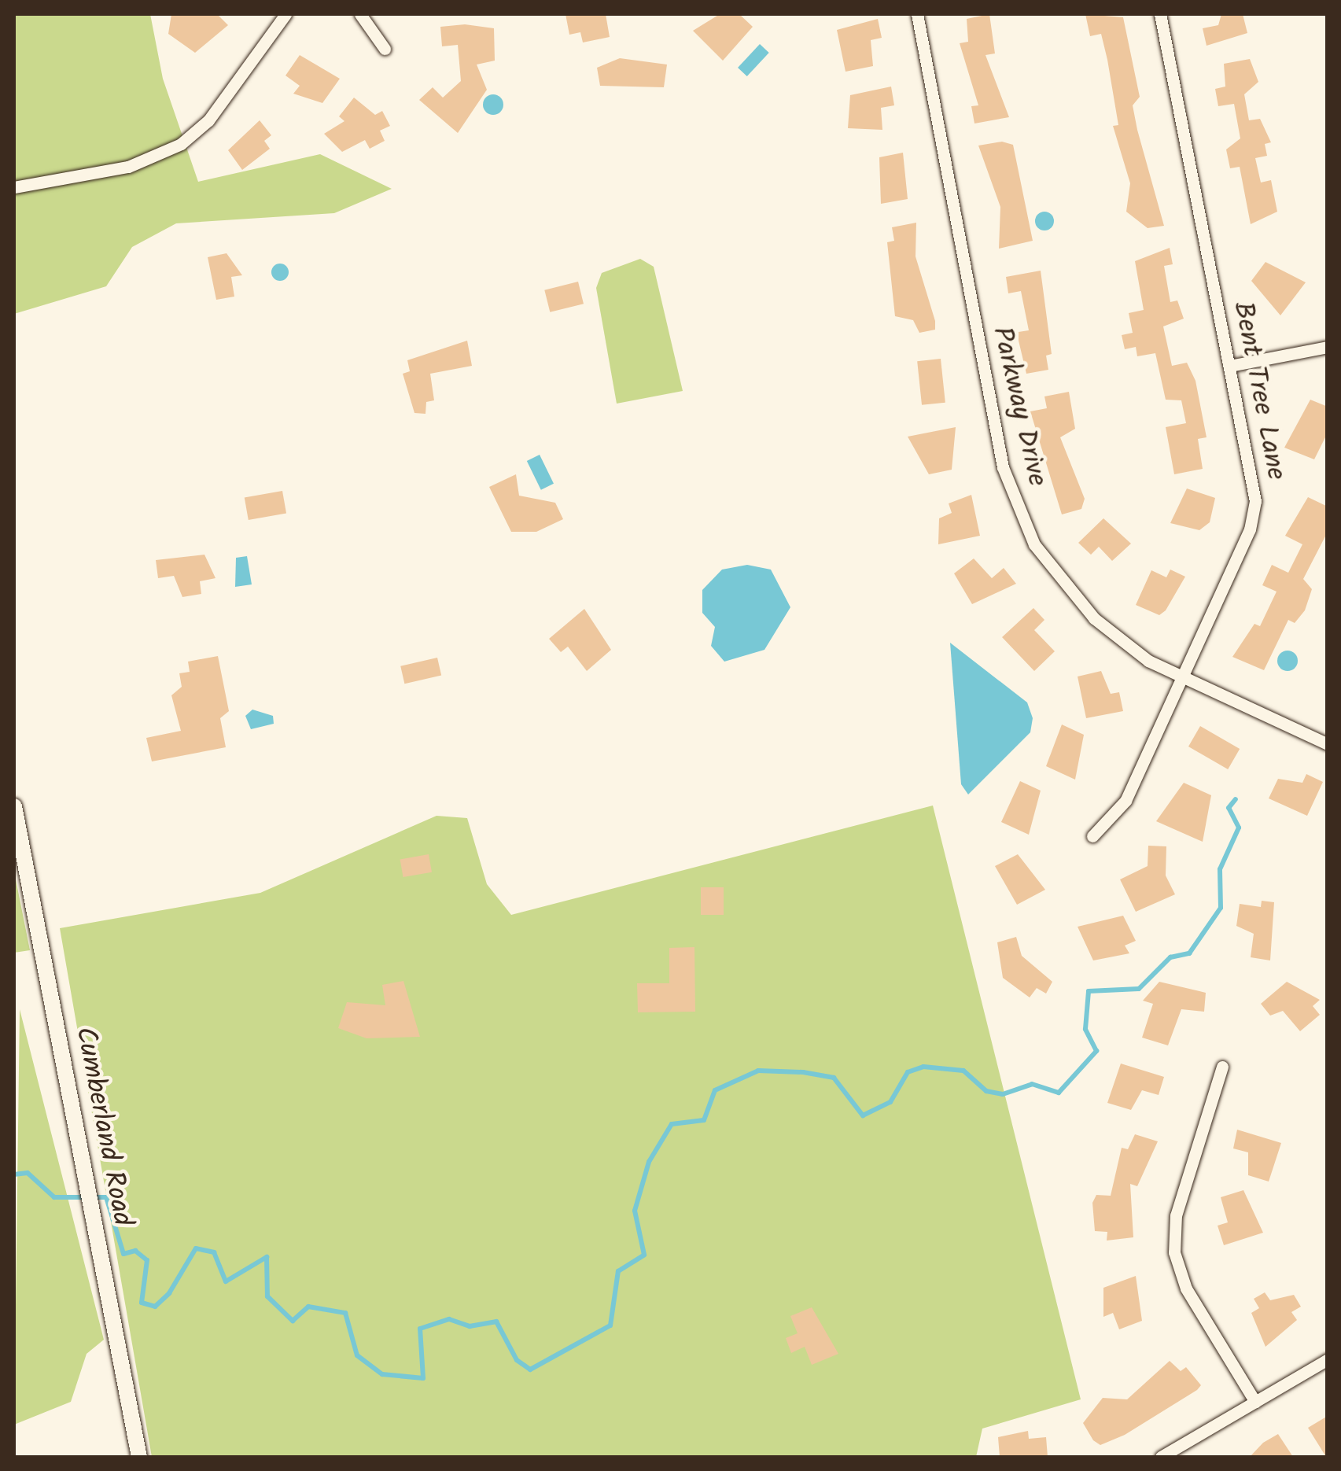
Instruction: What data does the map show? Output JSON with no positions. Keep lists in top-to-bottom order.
{
  "streets": {
    "main road": ["Cumberland Road"],
    "street": ["Bent Tree Lane", "Parkway Drive"]
  },
  "crossings": [
    ["Bent Tree Lane", "Parkway Drive"]
  ]
}
